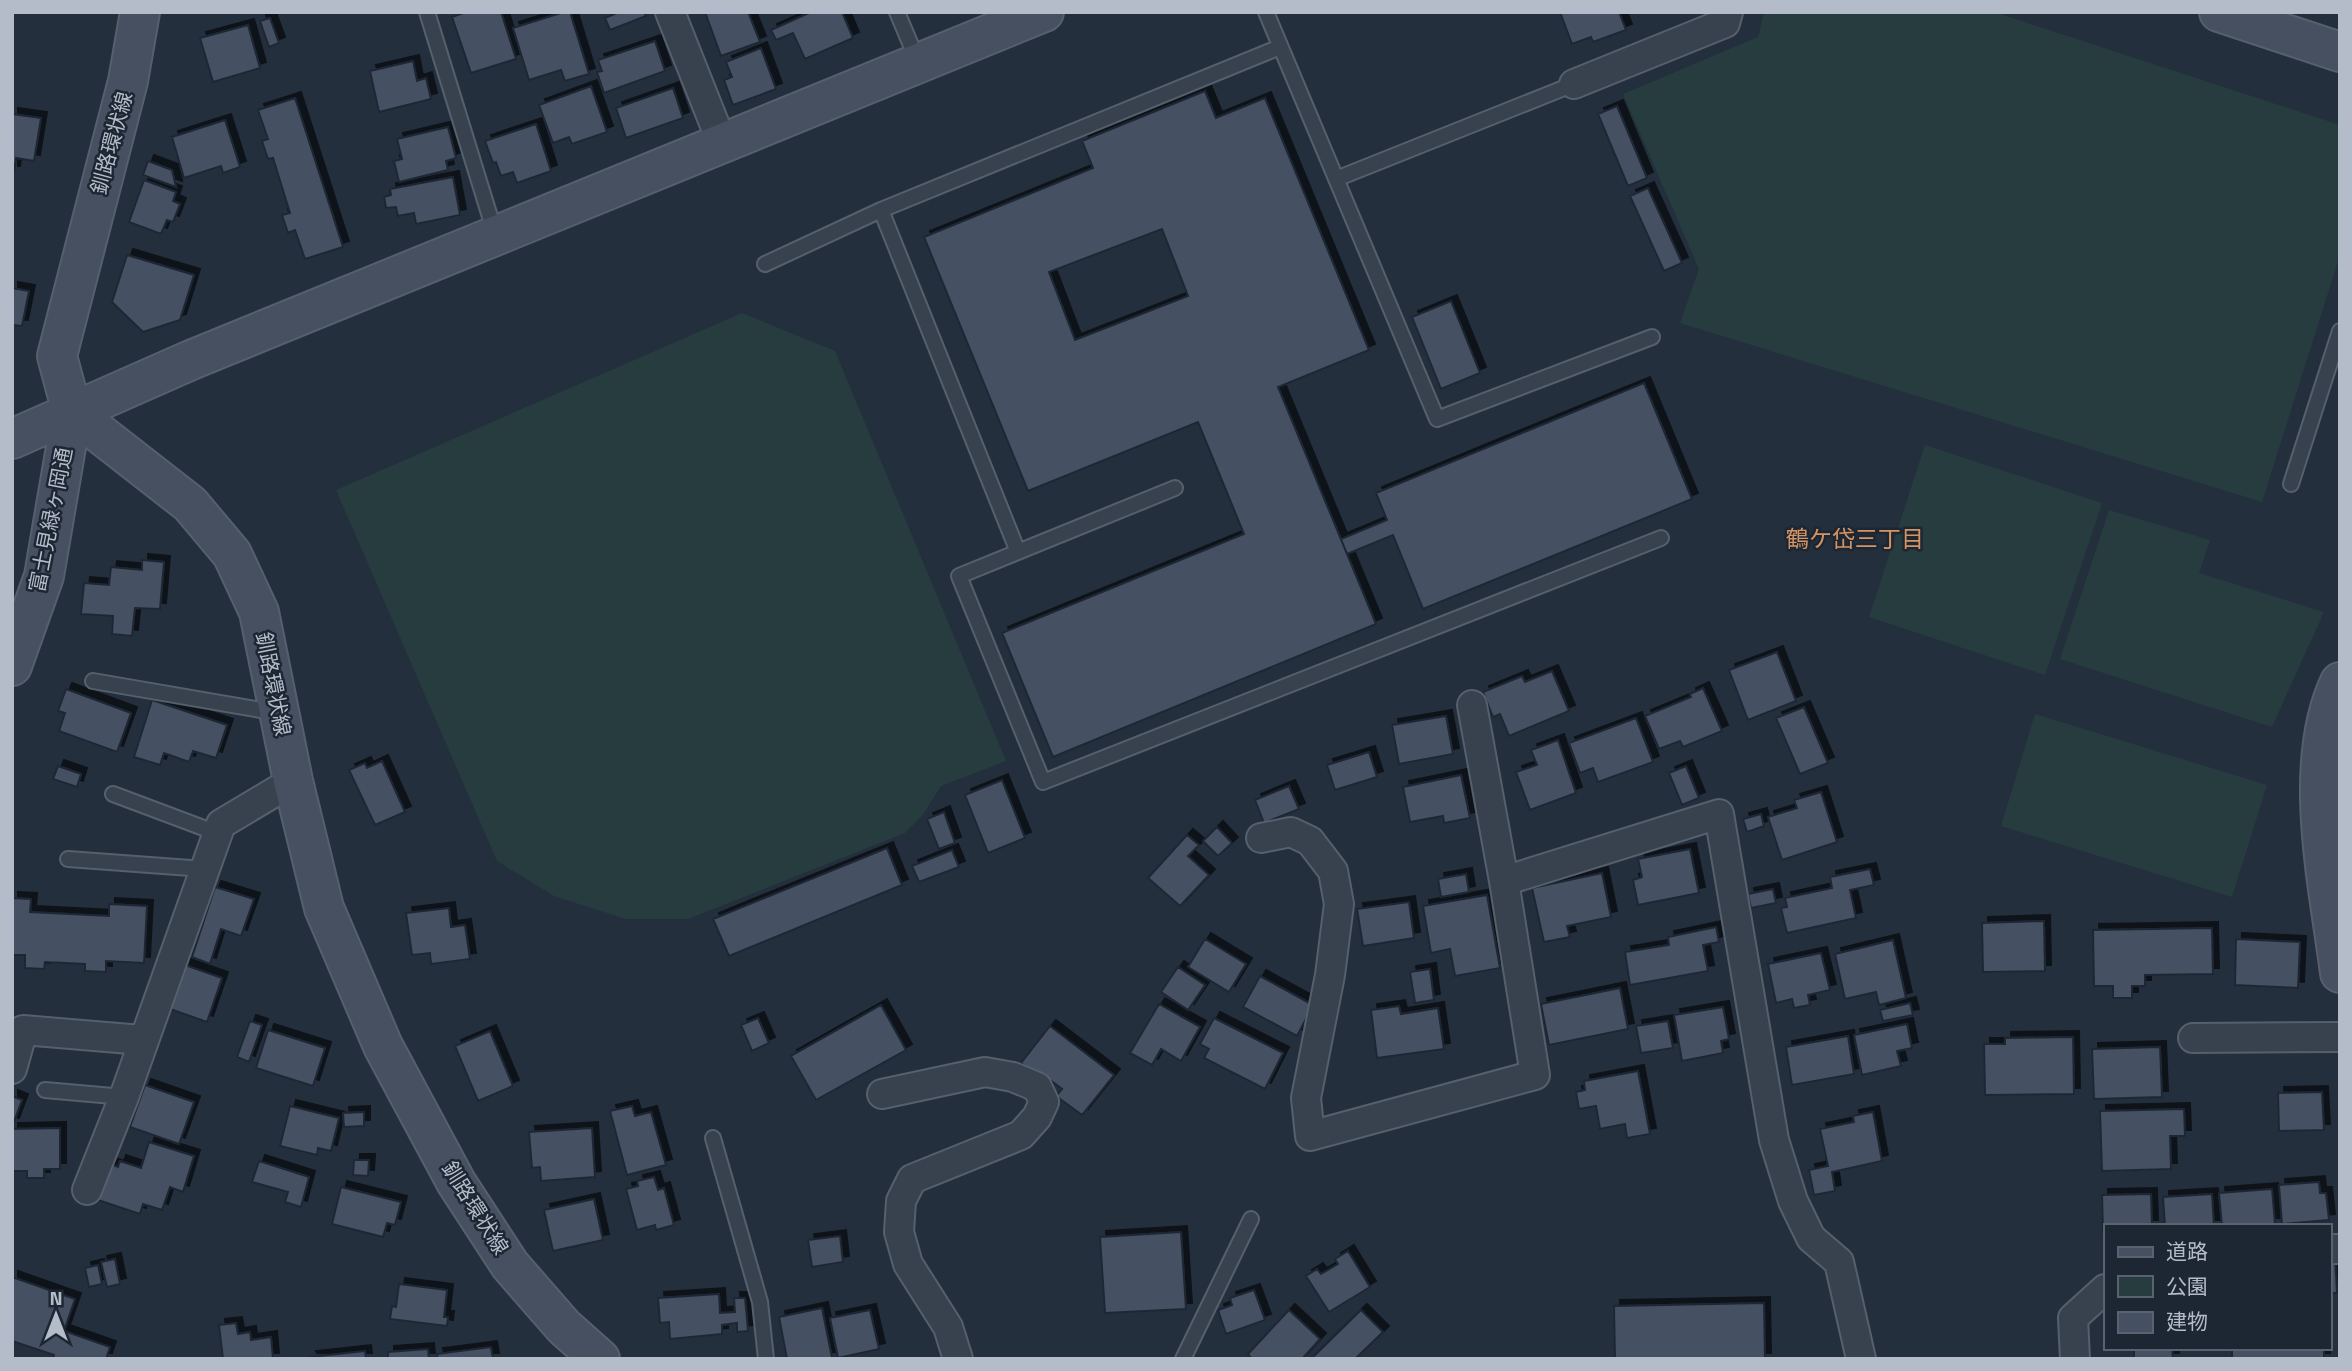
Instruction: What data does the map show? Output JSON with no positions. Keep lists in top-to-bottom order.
{
  "streets": {
    "street": ["釧路環状線", "富士見緑ヶ岡通"]
  },
  "crossings": [
    ["釧路環状線", "富士見緑ヶ岡通"]
  ],
  "districts": ["鶴ケ岱三丁目"],
  "legend": ["道路", "公園", "建物"],
  "north": "top"
}
